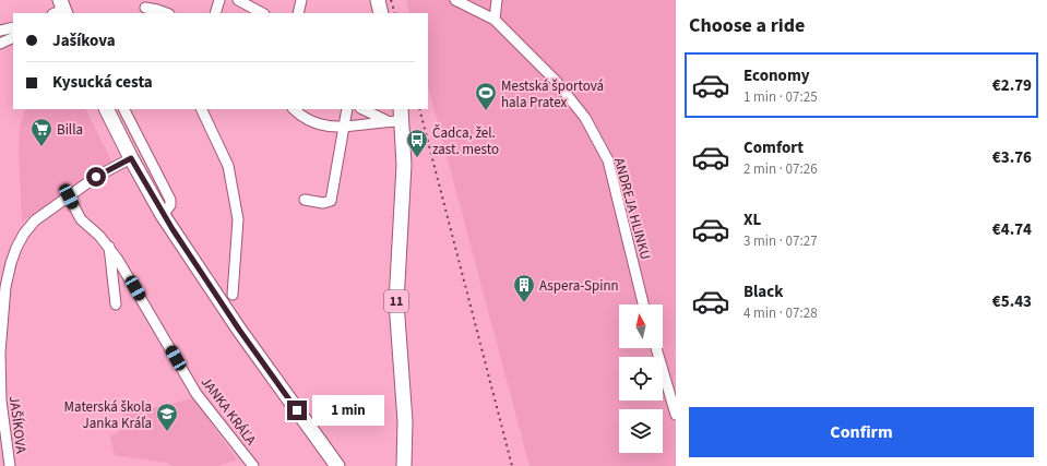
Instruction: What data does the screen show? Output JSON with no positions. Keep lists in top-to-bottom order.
{
  "streets": {
    "main road": ["11"],
    "street": ["ANDREJA HLINKU", "JANKA KRÁĽA", "JAŠÍKOVA"]
  },
  "crossings": [
    ["JANKA KRÁĽA", "JAŠÍKOVA"]
  ],
  "places": {
    "sports": ["Mestská športová hala Pratex"],
    "supermarket": ["Billa"],
    "bus stop": ["Čadca, žel. zast. mesto"],
    "building": ["Aspera-Spinn"],
    "school or university": ["Materská škola Janka Kráľa"]
  },
  "north": "top",
  "page": {
    "heading": "Choose a ride",
    "banner": ["Jašíkova", "Kysucká cesta"],
    "list": [
      {
        "name": "Economy",
        "note": "1 min · 07:25",
        "value": "€2.79"
      },
      {
        "name": "Comfort",
        "note": "2 min · 07:26",
        "value": "€3.76"
      },
      {
        "name": "XL",
        "note": "3 min · 07:27",
        "value": "€4.74"
      },
      {
        "name": "Black",
        "note": "4 min · 07:28",
        "value": "€5.43"
      }
    ],
    "bubble": "1 min",
    "buttons": "Confirm"
  }
}
